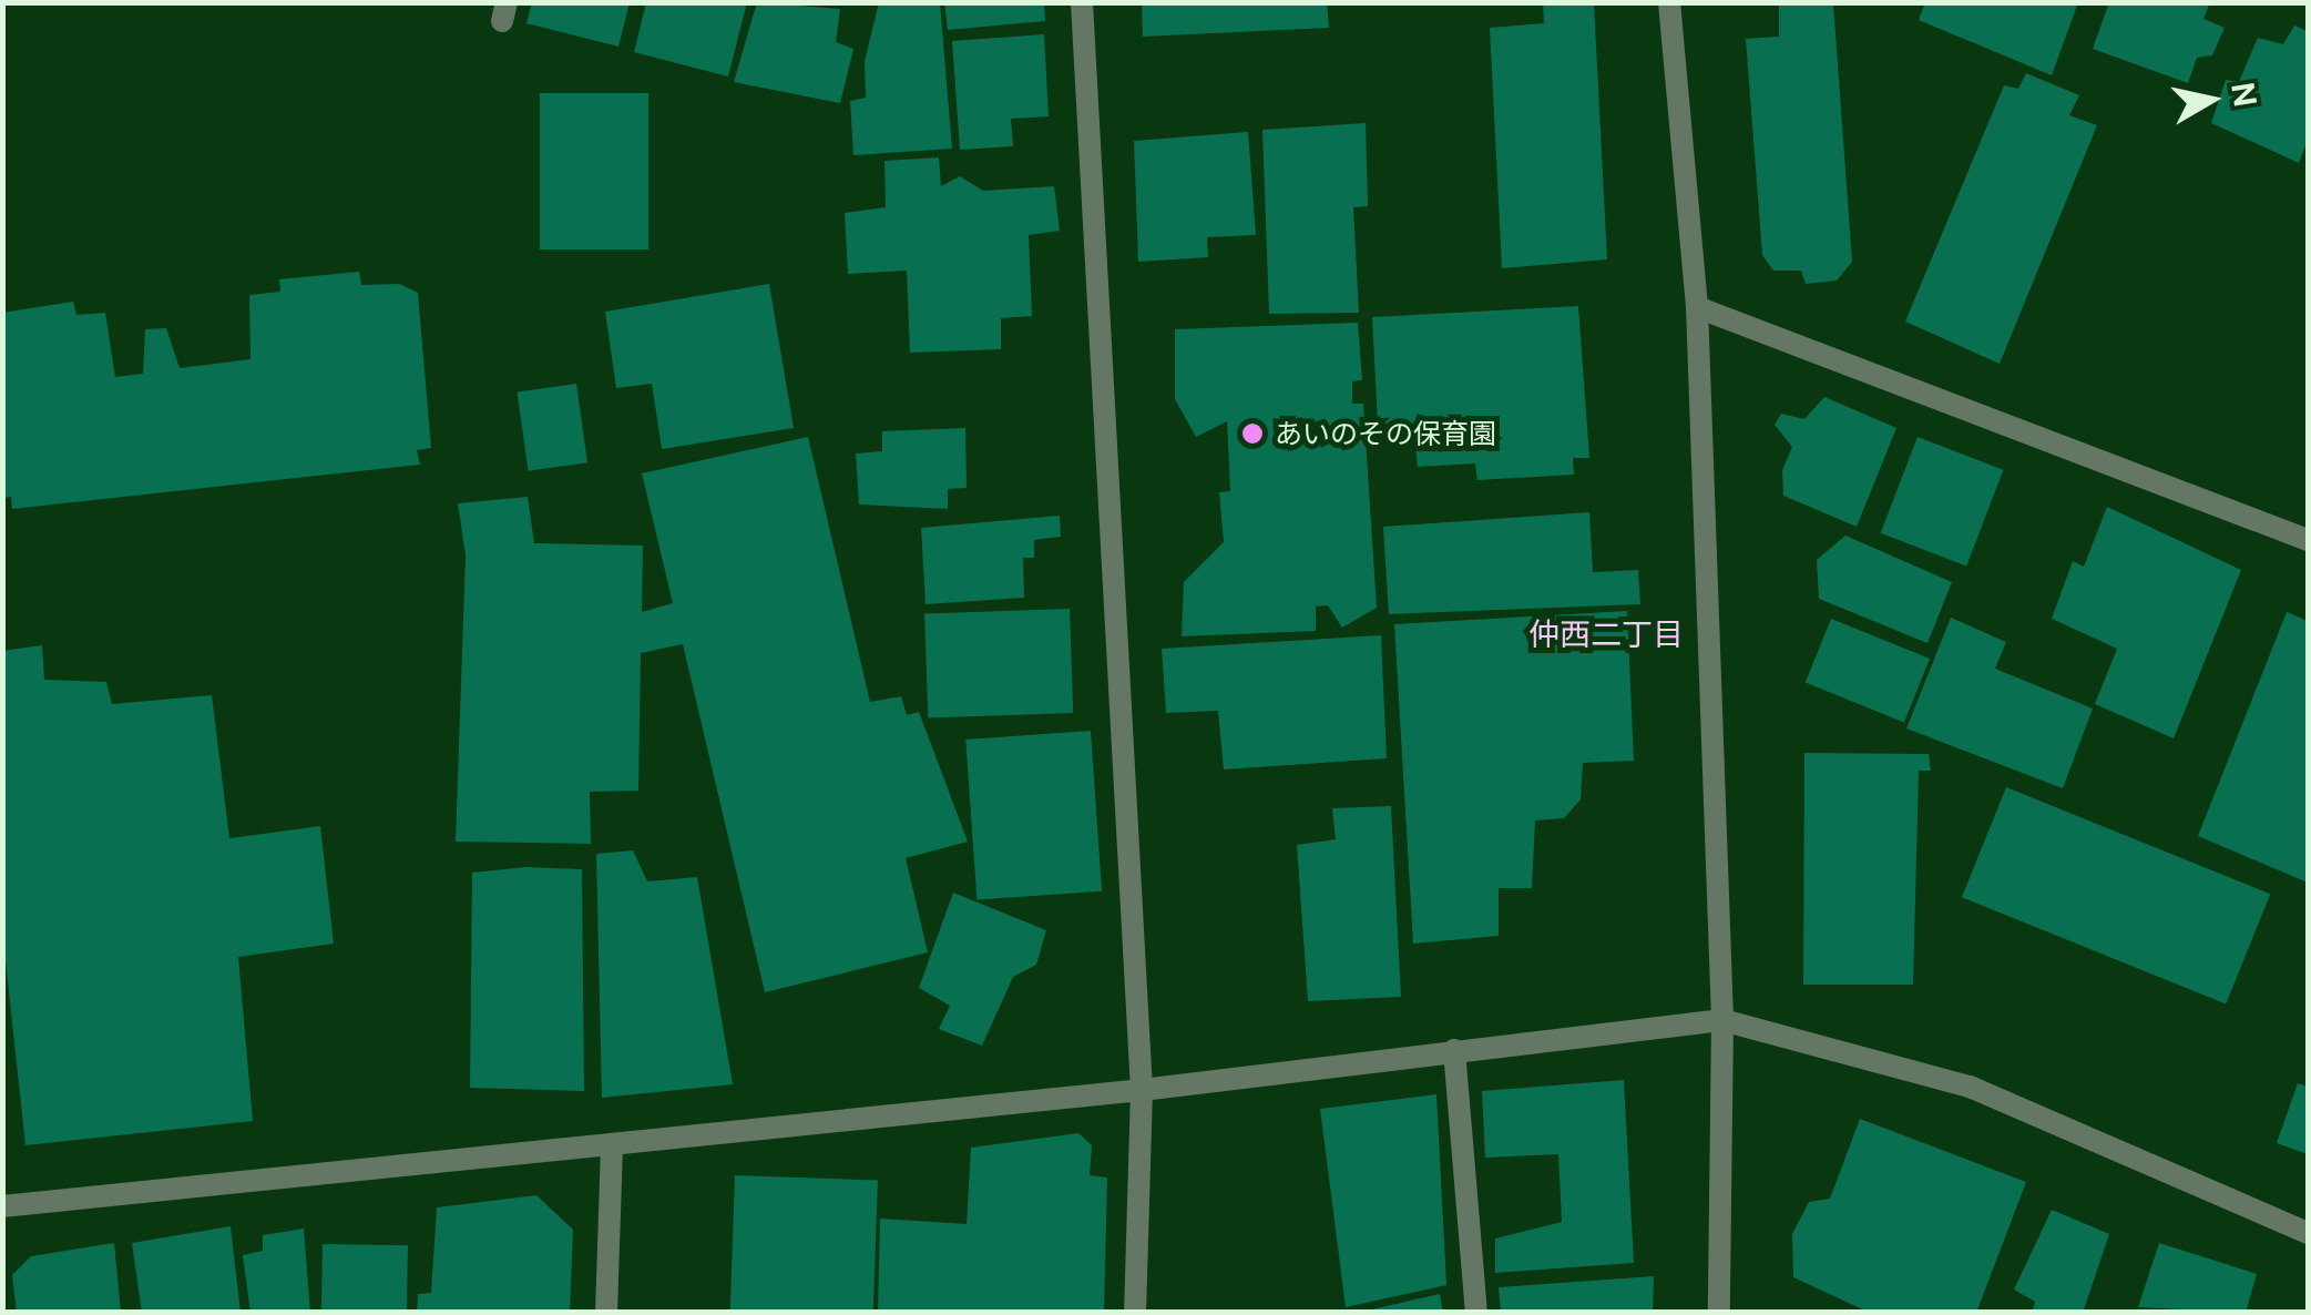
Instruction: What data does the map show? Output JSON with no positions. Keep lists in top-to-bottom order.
{
  "districts": ["仲西二丁目"],
  "places": ["あいのその保育園"],
  "north": "right"
}
